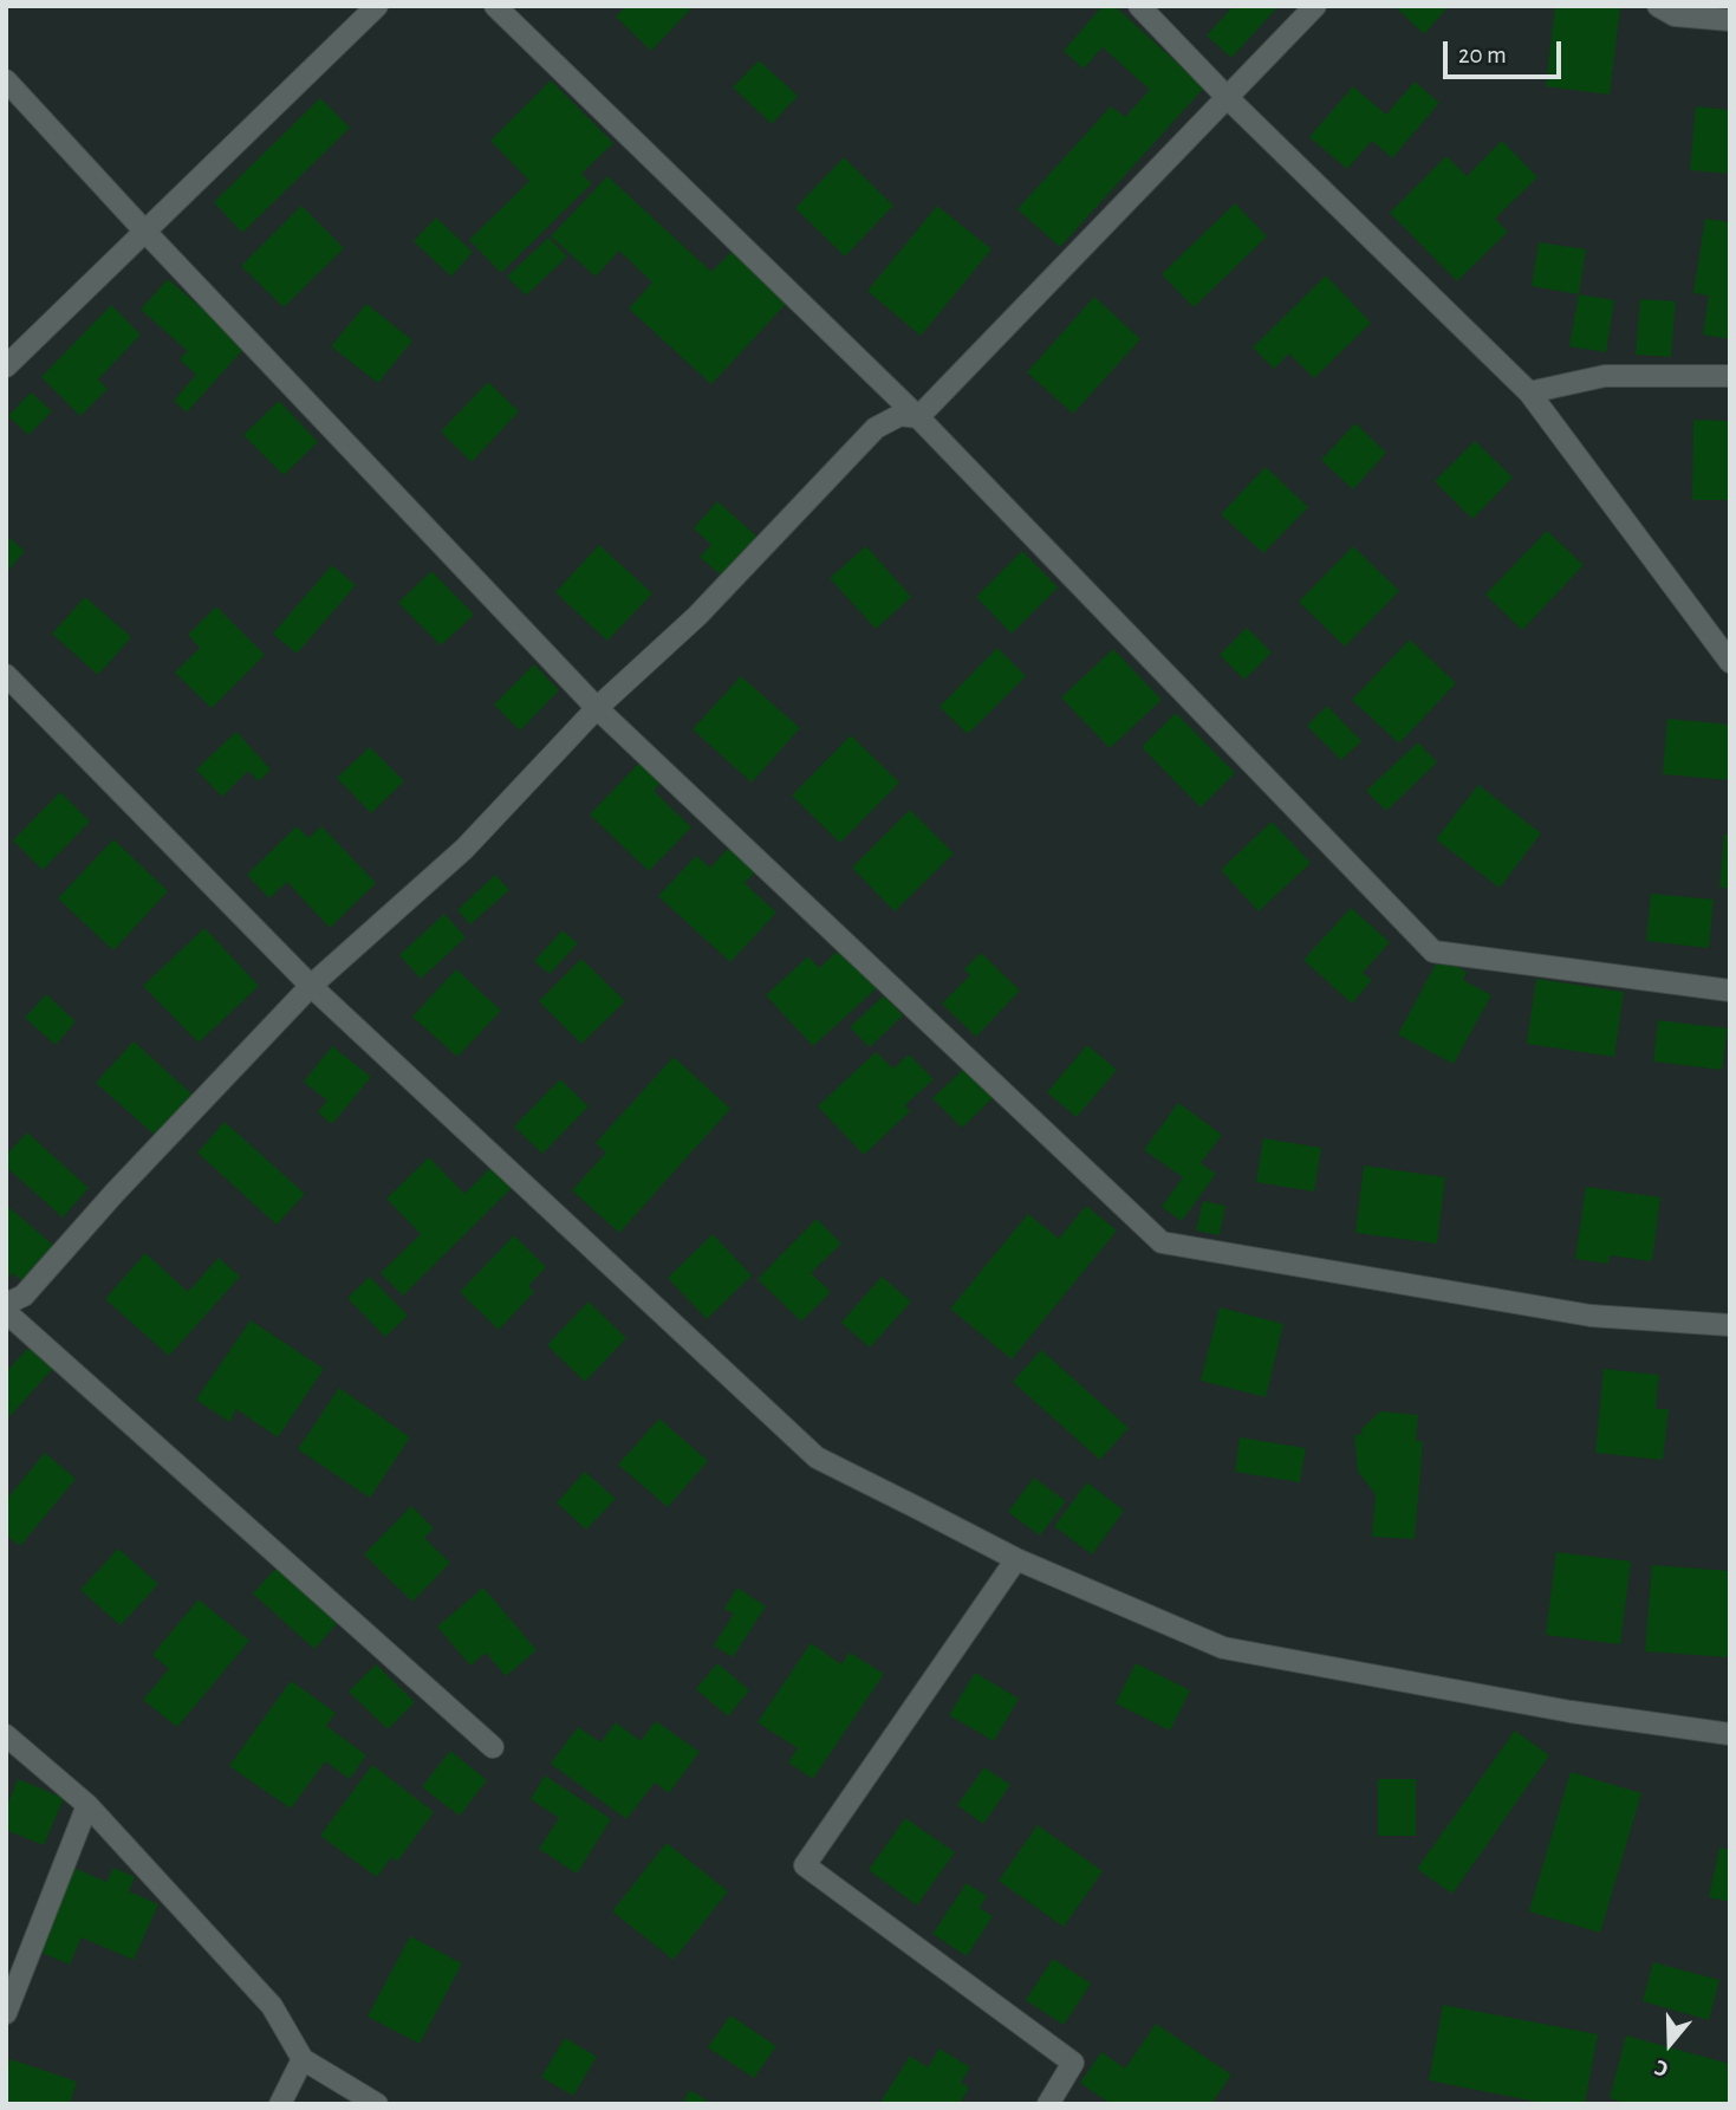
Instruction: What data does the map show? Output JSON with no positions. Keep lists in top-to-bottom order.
{
  "scale_bar": "20 m",
  "north": "bottom"
}
